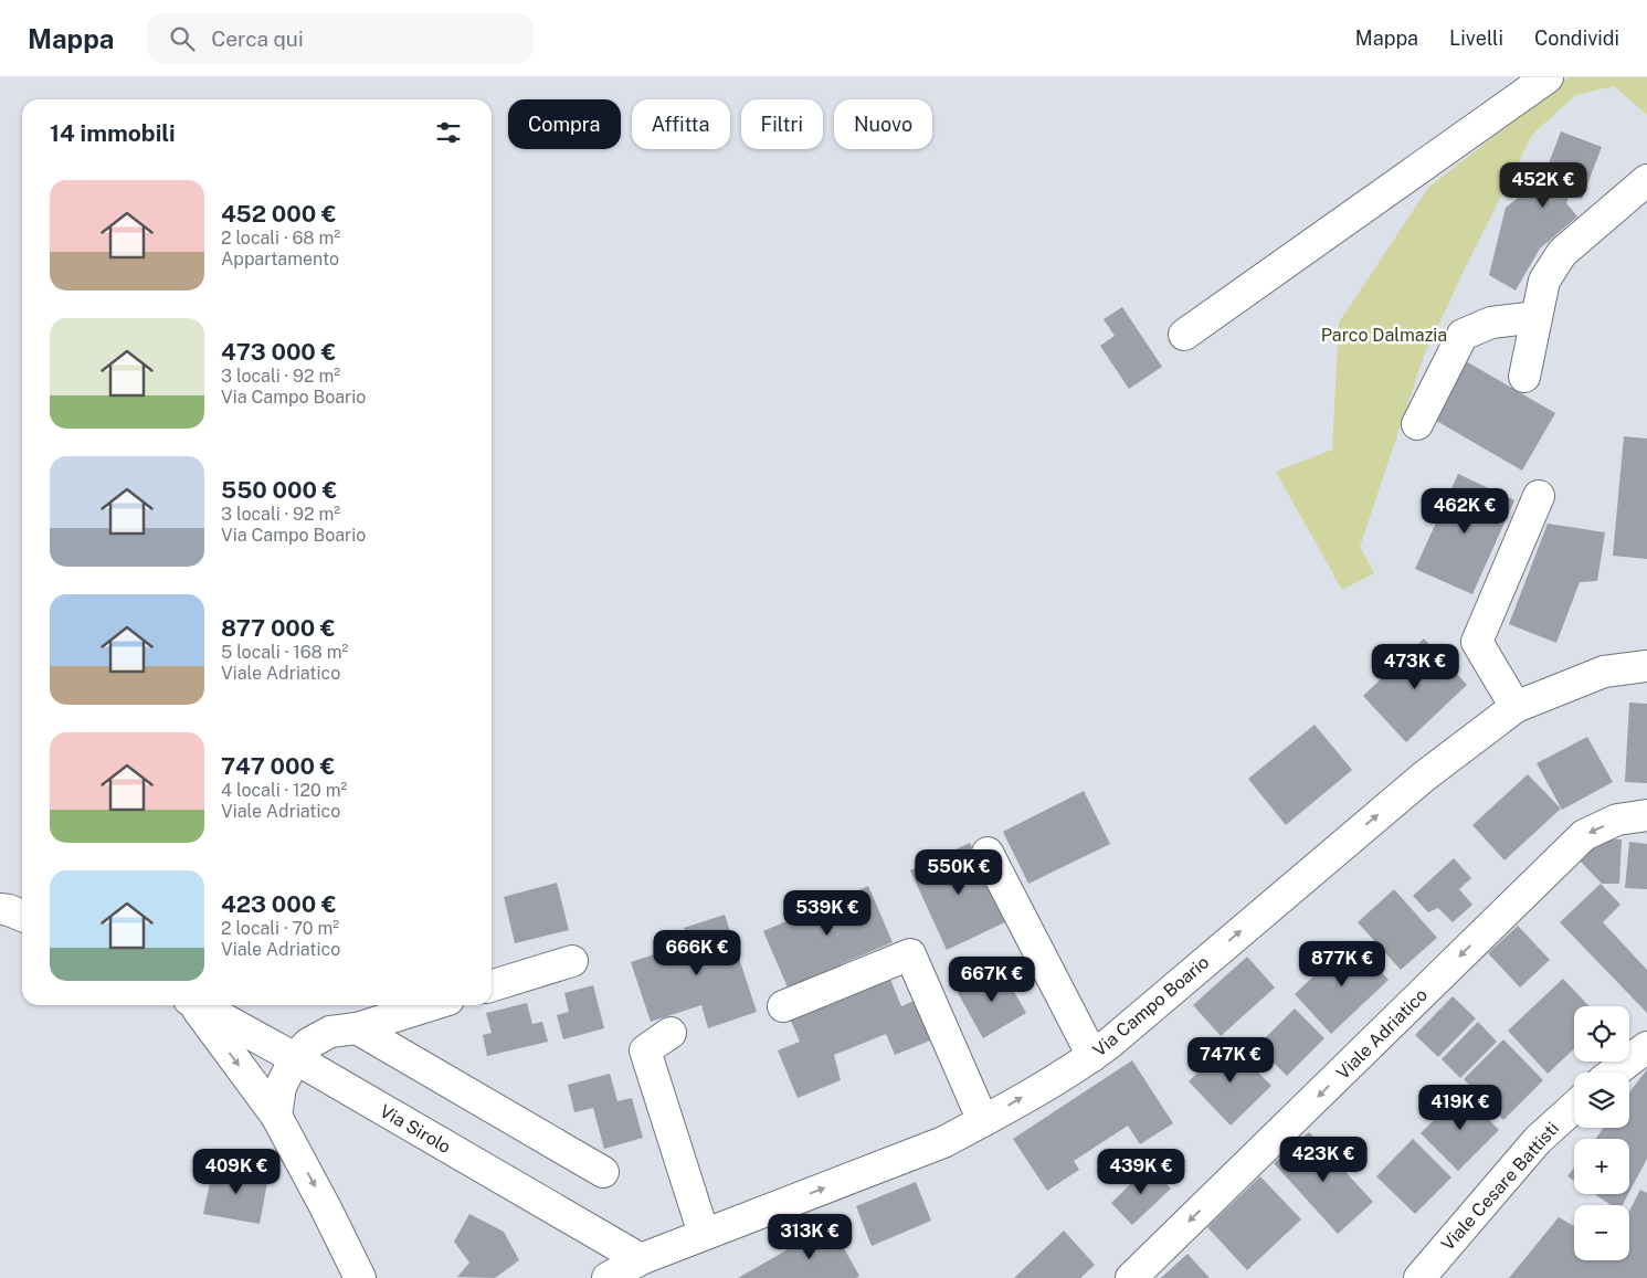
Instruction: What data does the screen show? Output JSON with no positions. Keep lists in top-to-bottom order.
{
  "streets": {
    "street": [
      "Via Campo Boario",
      "Viale Adriatico",
      "Via Sirolo",
      "Viale Cesare Battisti"
    ]
  },
  "crossings": [
    ["Via Campo Boario", "Via Sirolo"]
  ],
  "one_way": ["Via Campo Boario", "Viale Adriatico"],
  "parks": ["Parco Dalmazia"],
  "page": {
    "header": "Mappa",
    "search": "Cerca qui",
    "nav": ["Mappa", "Livelli", "Condividi"],
    "chip": [
      "Compra",
      "Affitta",
      "Filtri",
      "Nuovo"
    ],
    "heading": "14 immobili",
    "price": [
      "452K €",
      "462K €",
      "473K €",
      "550K €",
      "539K €",
      "666K €",
      "877K €",
      "667K €",
      "747K €",
      "419K €",
      "423K €",
      "409K €",
      "439K €",
      "313K €"
    ],
    "list": [
      {
        "name": "452 000 €",
        "note": "2 locali · 68 m² · Appartamento"
      },
      {
        "name": "473 000 €",
        "note": "3 locali · 92 m² · Via Campo Boario"
      },
      {
        "name": "550 000 €",
        "note": "3 locali · 92 m² · Via Campo Boario"
      },
      {
        "name": "877 000 €",
        "note": "5 locali · 168 m² · Viale Adriatico"
      },
      {
        "name": "747 000 €",
        "note": "4 locali · 120 m² · Viale Adriatico"
      },
      {
        "name": "423 000 €",
        "note": "2 locali · 70 m² · Viale Adriatico"
      }
    ],
    "map_buttons": ["+", "−"]
  }
}
